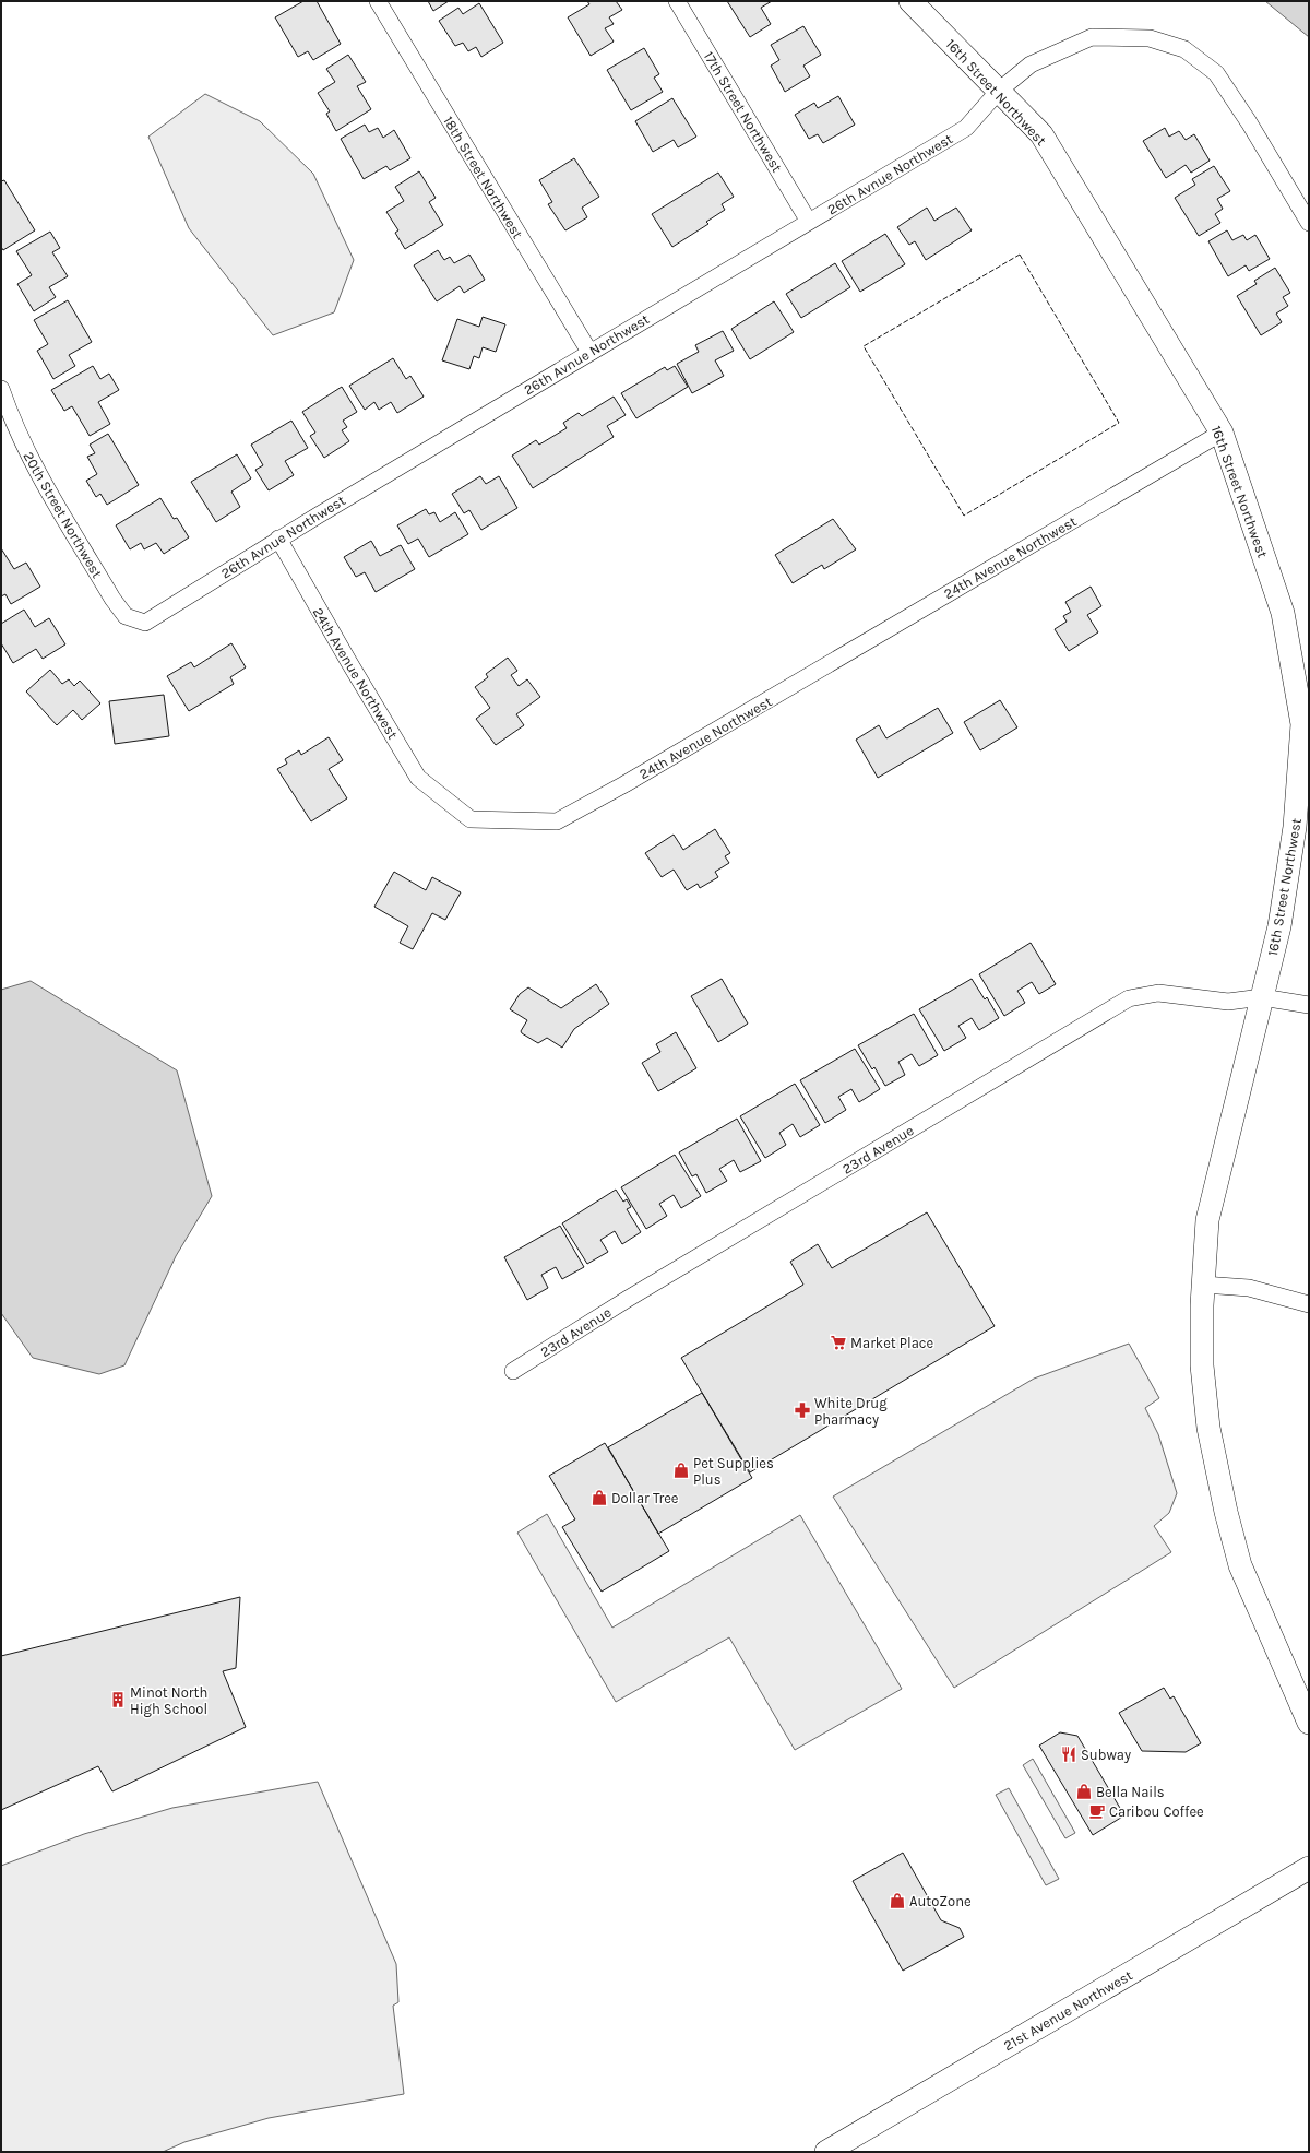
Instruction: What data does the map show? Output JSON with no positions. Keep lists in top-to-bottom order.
{
  "streets": {
    "street": [
      "16th Street Northwest",
      "17th Street Northwest",
      "26th Avnue Northwest",
      "18th Street Northwest",
      "20th Street Northwest",
      "24th Avenue Northwest",
      "23rd Avenue",
      "21st Avenue Northwest"
    ]
  },
  "crossings": [
    ["16th Street Northwest", "26th Avnue Northwest"],
    ["16th Street Northwest", "24th Avenue Northwest"],
    ["16th Street Northwest", "23rd Avenue"],
    ["17th Street Northwest", "26th Avnue Northwest"],
    ["26th Avnue Northwest", "18th Street Northwest"],
    ["26th Avnue Northwest", "20th Street Northwest"],
    ["26th Avnue Northwest", "24th Avenue Northwest"]
  ],
  "places": {
    "supermarket": ["Market Place"],
    "pharmacy": ["White Drug Pharmacy"],
    "shop": [
      "Pet Supplies Plus",
      "Dollar Tree",
      "Bella Nails",
      "AutoZone"
    ],
    "building": ["Minot North High School"],
    "restaurant": ["Subway"],
    "cafe": ["Caribou Coffee"]
  }
}
